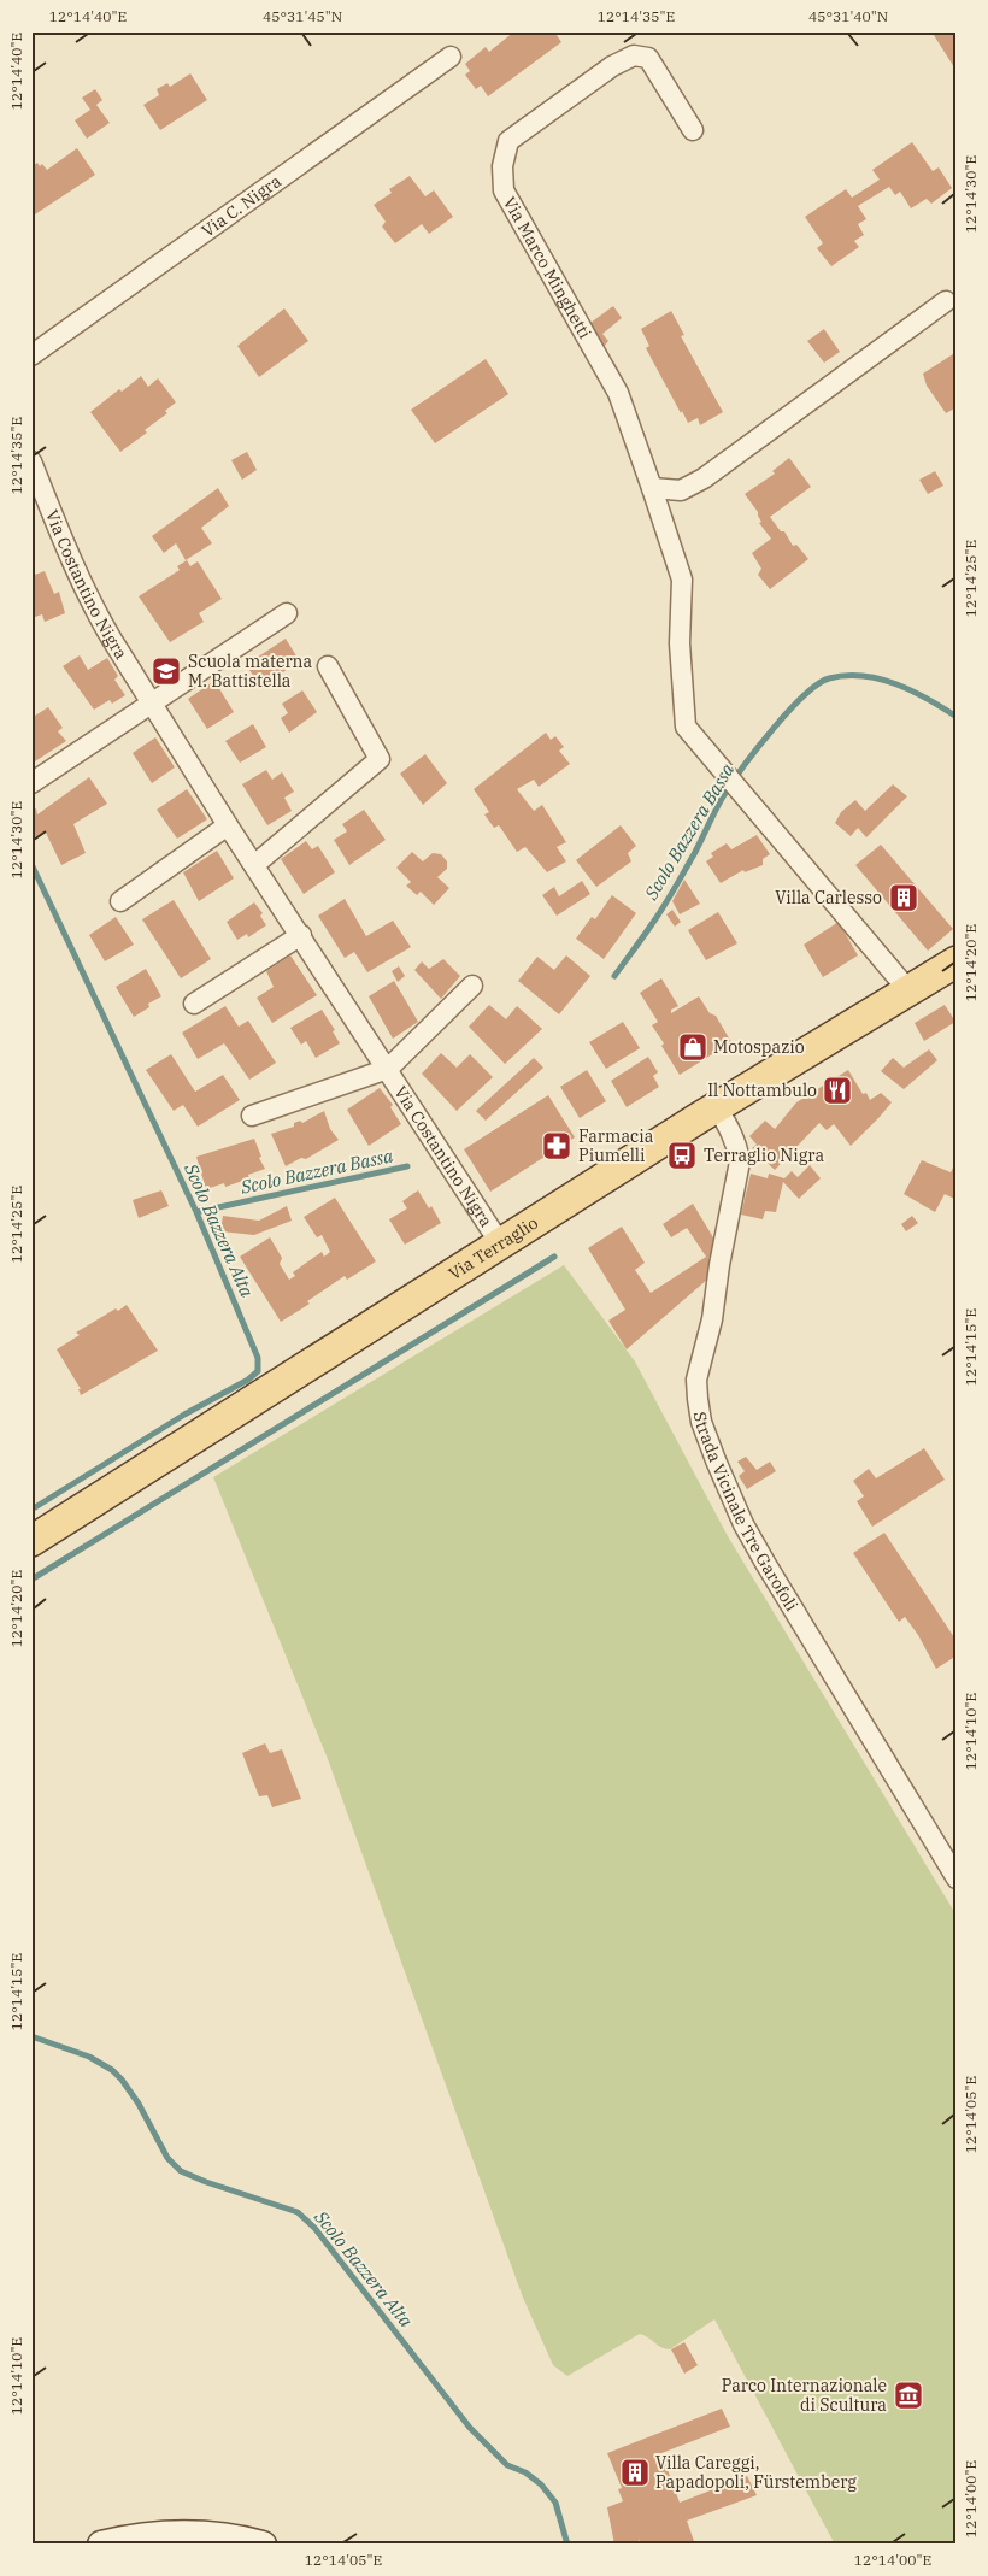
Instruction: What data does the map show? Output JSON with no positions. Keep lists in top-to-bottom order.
{
  "streets": {
    "main road": ["Via Terraglio"],
    "street": [
      "Via C. Nigra",
      "Via Marco Minghetti",
      "Via Costantino Nigra",
      "Strada Vicinale Tre Garofoli"
    ]
  },
  "crossings": [
    ["Via Marco Minghetti", "Via Terraglio"],
    ["Via Costantino Nigra", "Via Terraglio"],
    ["Via Terraglio", "Strada Vicinale Tre Garofoli"]
  ],
  "water": ["Scolo Bazzera Bassa", "Scolo Bazzera Alta"],
  "places": {
    "school or university": ["Scuola materna M. Battistella"],
    "building": ["Villa Carlesso", "Villa Careggi, Papadopoli, Fürstemberg"],
    "shop": ["Motospazio"],
    "restaurant": ["Il Nottambulo"],
    "pharmacy": ["Farmacia Piumelli"],
    "bus stop": ["Terraglio Nigra"],
    "museum": ["Parco Internazionale di Scultura"]
  },
  "coordinates": [
    "12°14'40\"E",
    "45°31'45\"N",
    "12°14'35\"E",
    "45°31'40\"N",
    "12°14'30\"E",
    "12°14'25\"E",
    "12°14'20\"E",
    "12°14'15\"E",
    "12°14'10\"E",
    "12°14'05\"E",
    "12°14'00\"E"
  ]
}
